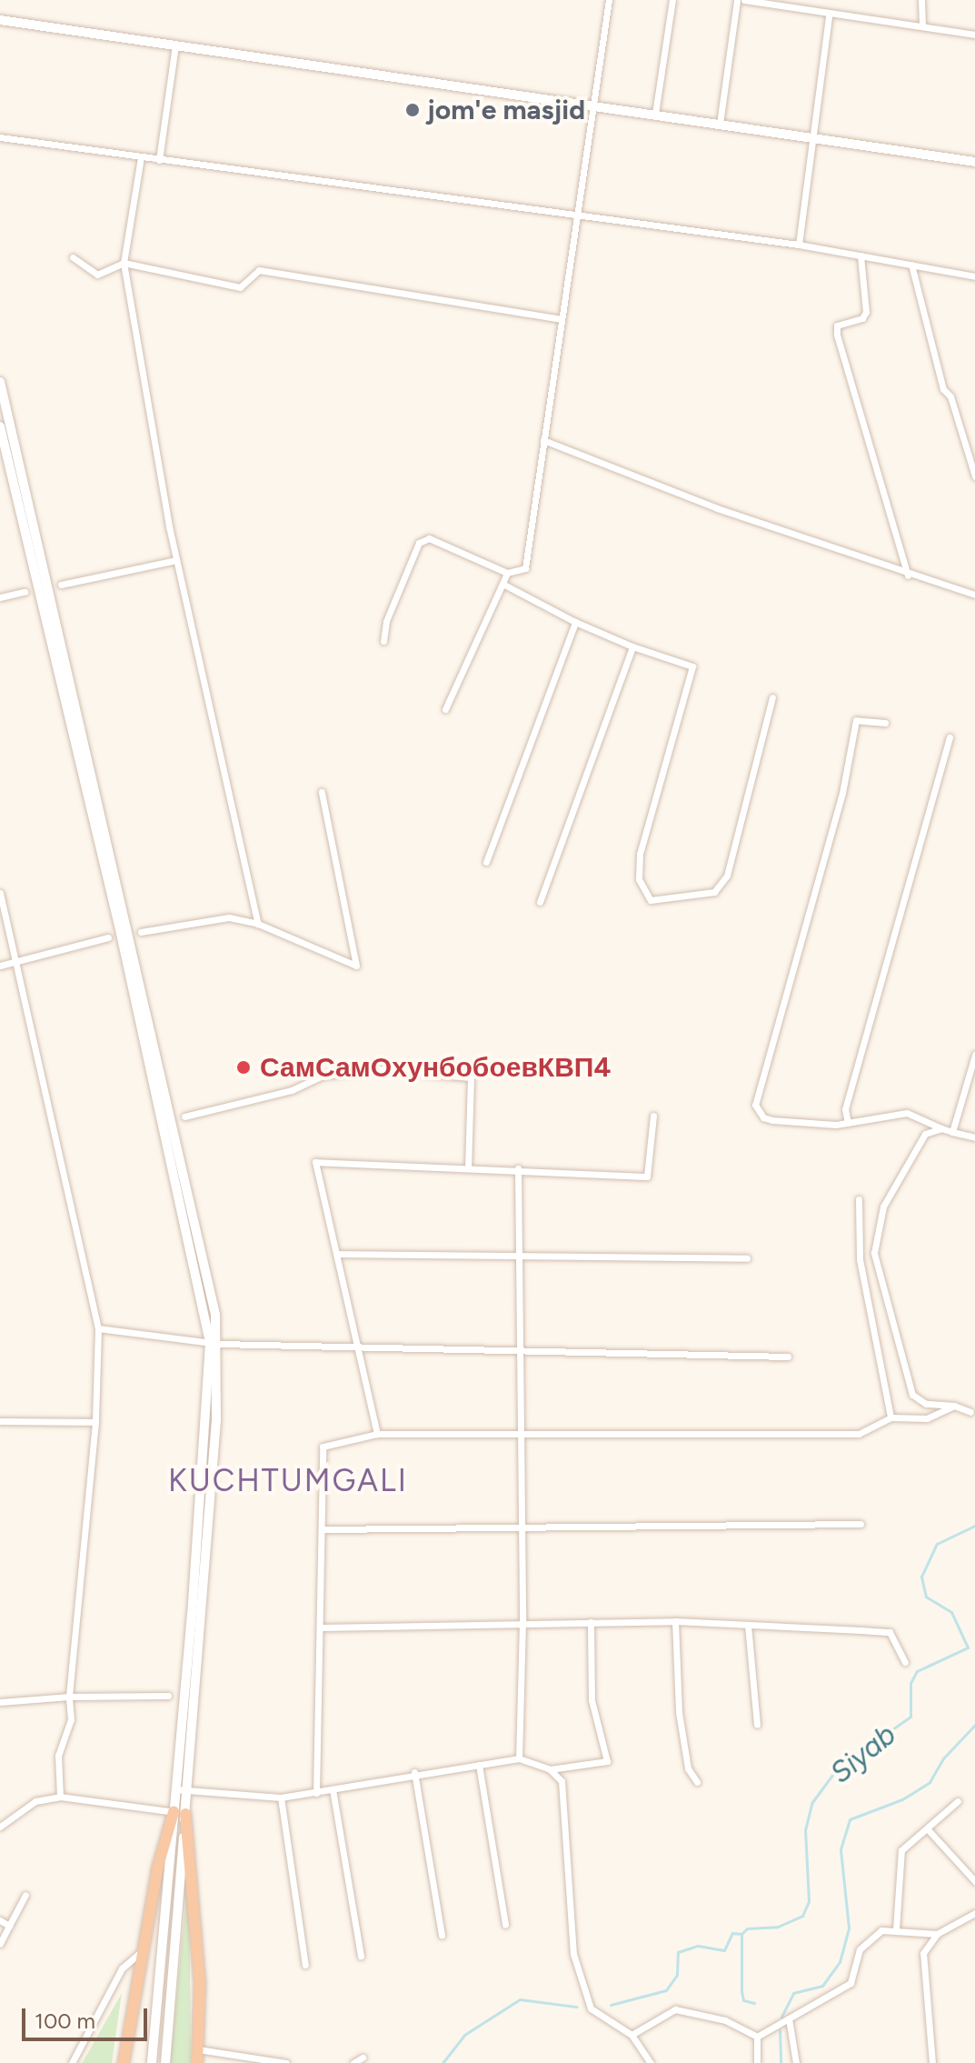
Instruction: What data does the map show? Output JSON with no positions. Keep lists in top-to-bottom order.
{
  "districts": ["KUCHTUMGALI"],
  "water": ["Siyab"],
  "places": ["jom'e masjid", "СамСамОхунбобоевКВП4"],
  "scale_bar": "100 m"
}
